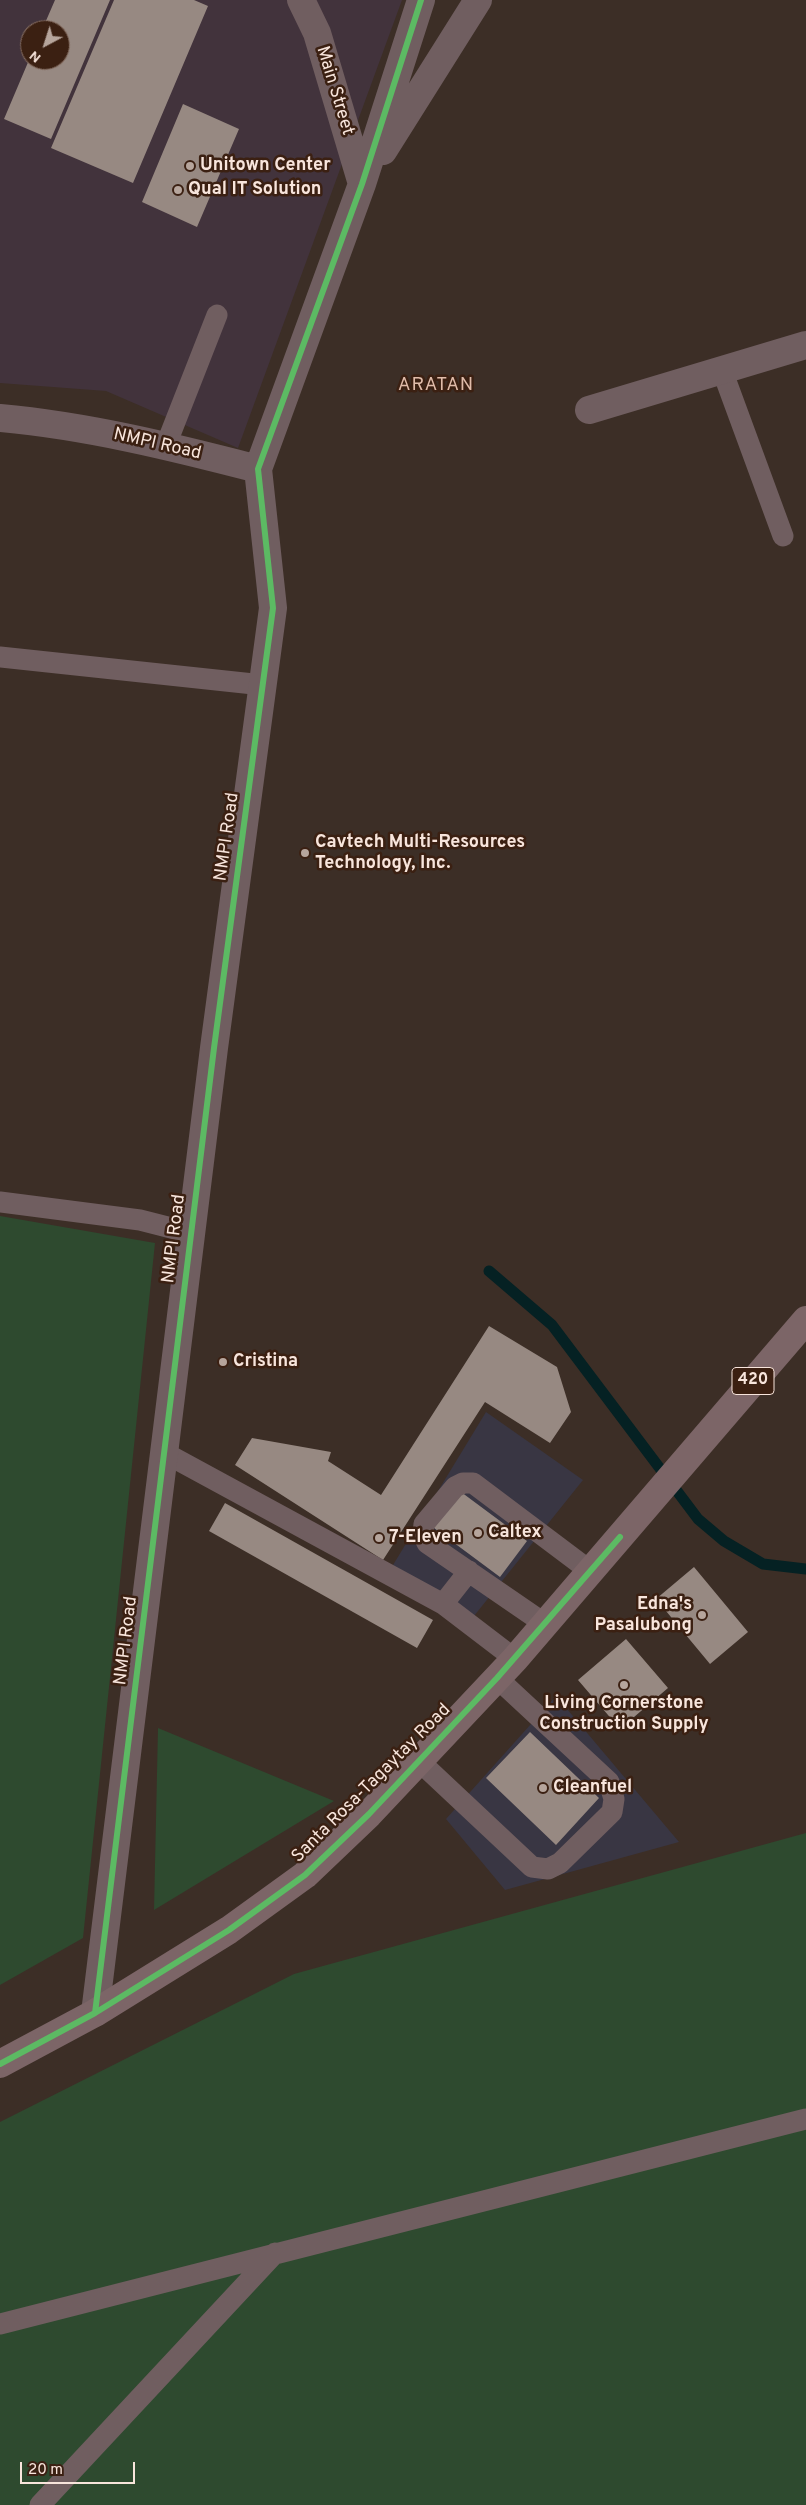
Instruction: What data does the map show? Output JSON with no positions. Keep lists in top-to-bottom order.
{
  "streets": {
    "main road": ["420", "Santa Rosa-Tagaytay Road"],
    "street": ["Main Street", "NMPI Road"]
  },
  "crossings": [
    ["NMPI Road", "Santa Rosa-Tagaytay Road"]
  ],
  "districts": ["ARATAN"],
  "places": [
    "Unitown Center",
    "Qual IT Solution",
    "Cavtech Multi-Resources Technology, Inc.",
    "Cristina",
    "Caltex",
    "7-Eleven",
    "Edna's Pasalubong",
    "Living Cornerstone Construction Supply",
    "Cleanfuel"
  ],
  "scale_bar": "20 m",
  "north": "bottom left"
}
